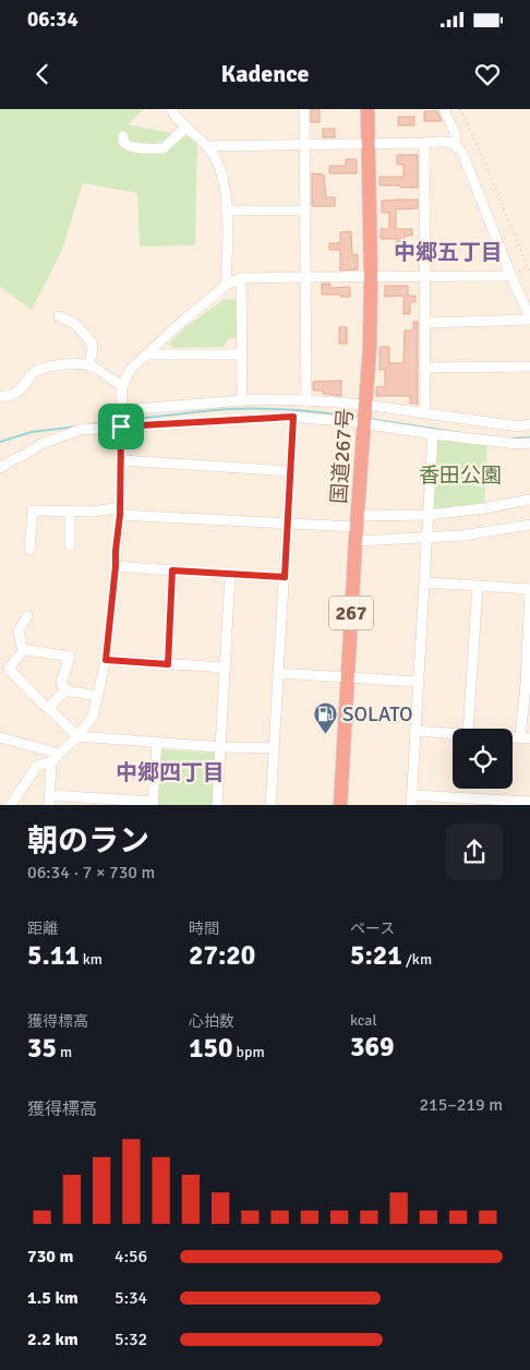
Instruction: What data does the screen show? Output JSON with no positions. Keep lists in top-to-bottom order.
{
  "streets": {
    "highway": ["国道267号", "267"]
  },
  "districts": ["中郷五丁目", "中郷四丁目"],
  "parks": ["香田公園"],
  "places": {
    "fuel station": ["SOLATO"]
  },
  "page": {
    "status": "06:34",
    "header": "Kadence",
    "heading": ["朝のラン", "06:34 · 7 × 730 m"],
    "stats": [
      ["距離", "5.11 km"],
      ["時間", "27:20"],
      ["ペース", "5:21 /km"],
      ["獲得標高", "35 m"],
      ["心拍数", "150 bpm"],
      ["kcal", "369"]
    ],
    "chart": ["獲得標高", "215–219 m"],
    "list": [
      {
        "name": "730 m",
        "note": "4:56"
      },
      {
        "name": "1.5 km",
        "note": "5:34"
      },
      {
        "name": "2.2 km",
        "note": "5:32"
      }
    ]
  }
}
